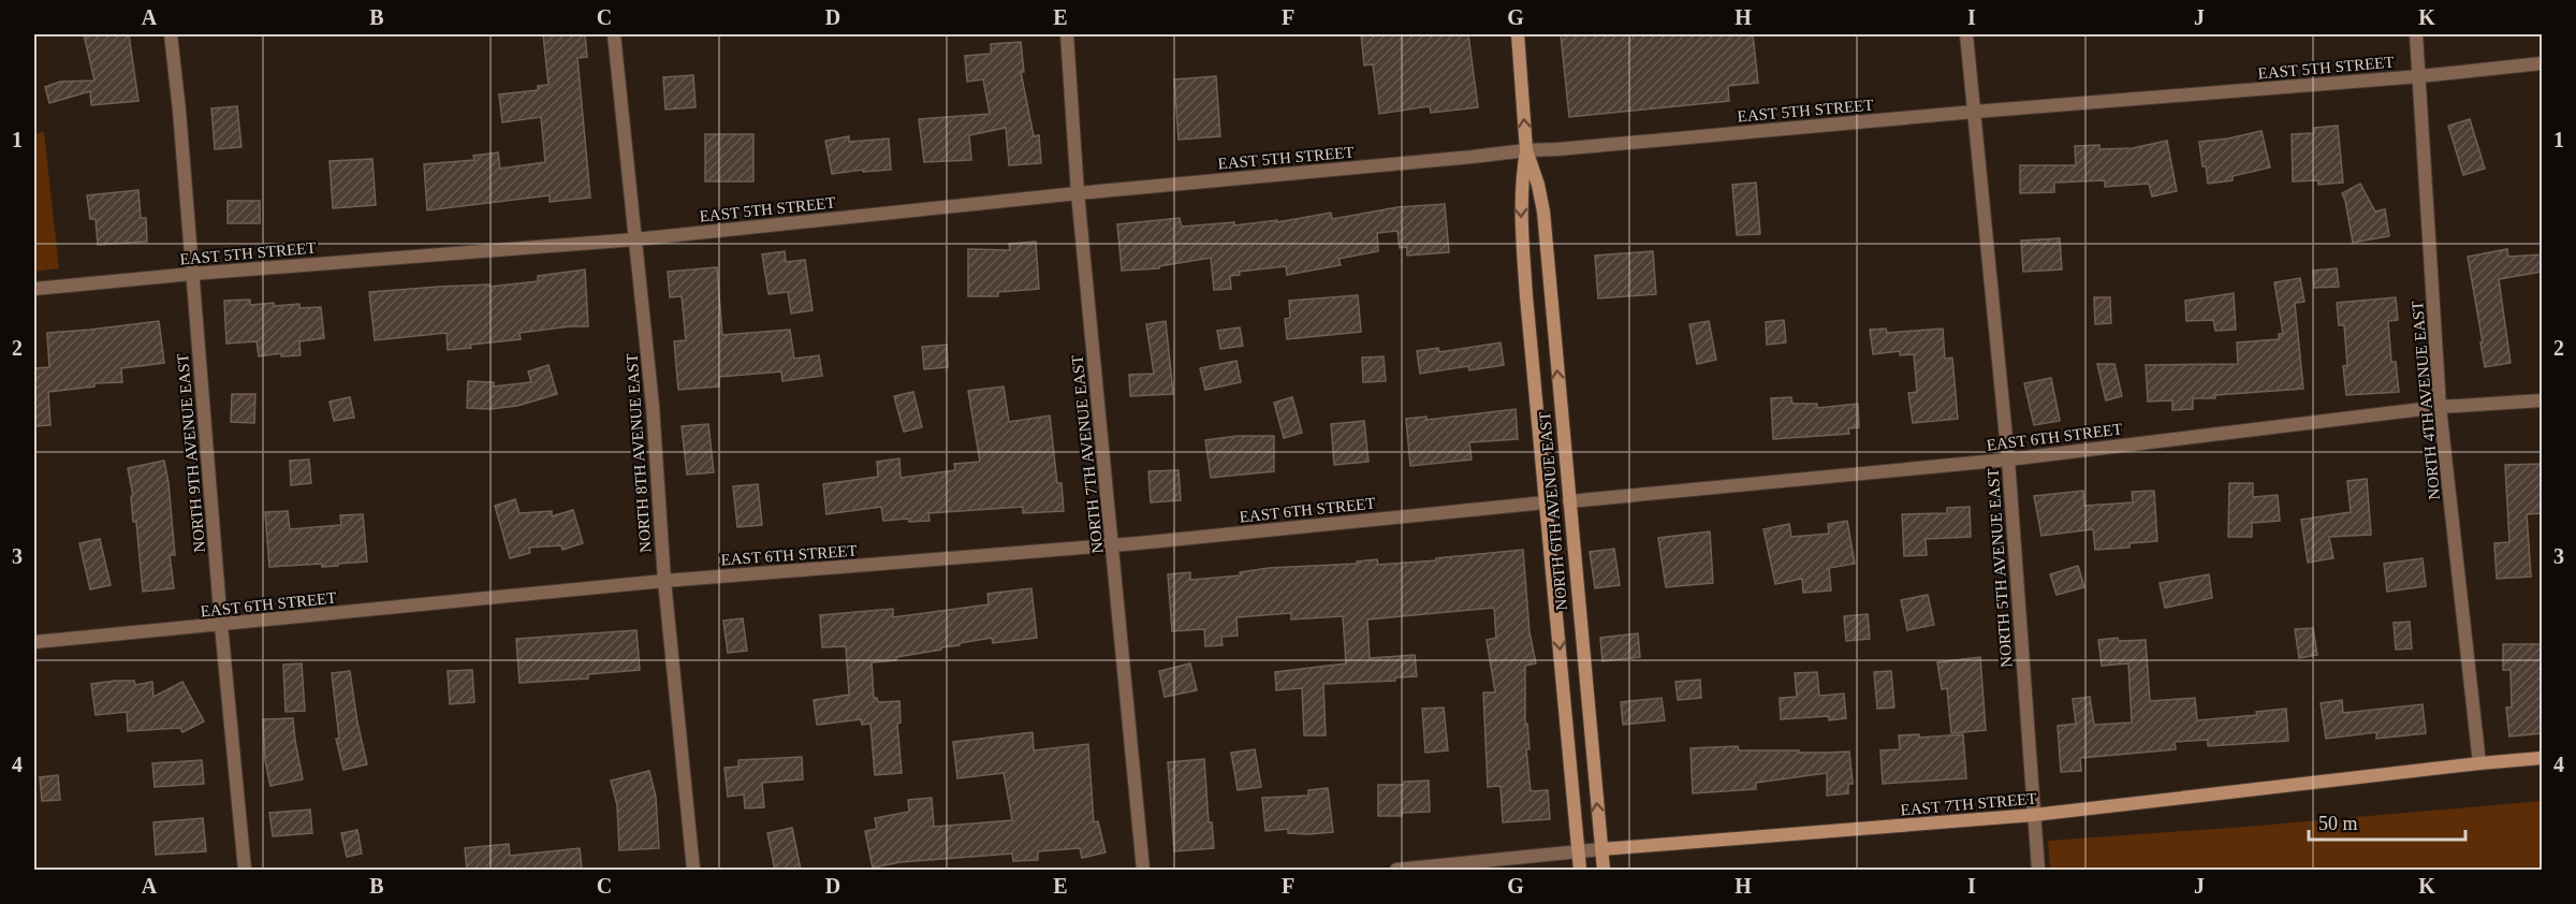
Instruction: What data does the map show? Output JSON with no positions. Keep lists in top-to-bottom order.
{
  "streets": {
    "main road": ["NORTH 6TH AVENUE EAST", "EAST 7TH STREET"],
    "street": [
      "EAST 5TH STREET",
      "NORTH 4TH AVENUE EAST",
      "EAST 6TH STREET",
      "NORTH 9TH AVENUE EAST",
      "NORTH 8TH AVENUE EAST",
      "NORTH 7TH AVENUE EAST",
      "NORTH 5TH AVENUE EAST"
    ]
  },
  "crossings": [
    ["EAST 5TH STREET", "NORTH 4TH AVENUE EAST"],
    ["EAST 5TH STREET", "NORTH 9TH AVENUE EAST"],
    ["EAST 5TH STREET", "NORTH 8TH AVENUE EAST"],
    ["EAST 5TH STREET", "NORTH 7TH AVENUE EAST"],
    ["EAST 5TH STREET", "NORTH 6TH AVENUE EAST"],
    ["EAST 5TH STREET", "NORTH 5TH AVENUE EAST"],
    ["NORTH 4TH AVENUE EAST", "EAST 6TH STREET"],
    ["NORTH 4TH AVENUE EAST", "EAST 7TH STREET"],
    ["EAST 6TH STREET", "NORTH 9TH AVENUE EAST"],
    ["EAST 6TH STREET", "NORTH 8TH AVENUE EAST"],
    ["EAST 6TH STREET", "NORTH 7TH AVENUE EAST"],
    ["EAST 6TH STREET", "NORTH 6TH AVENUE EAST"],
    ["EAST 6TH STREET", "NORTH 5TH AVENUE EAST"],
    ["NORTH 6TH AVENUE EAST", "EAST 7TH STREET"],
    ["NORTH 5TH AVENUE EAST", "EAST 7TH STREET"]
  ],
  "scale_bar": "50 m",
  "grid": {
    "columns": [
      "A",
      "B",
      "C",
      "D",
      "E",
      "F",
      "G",
      "H",
      "I",
      "J",
      "K"
    ],
    "rows": [
      "1",
      "2",
      "3",
      "4"
    ]
  }
}
